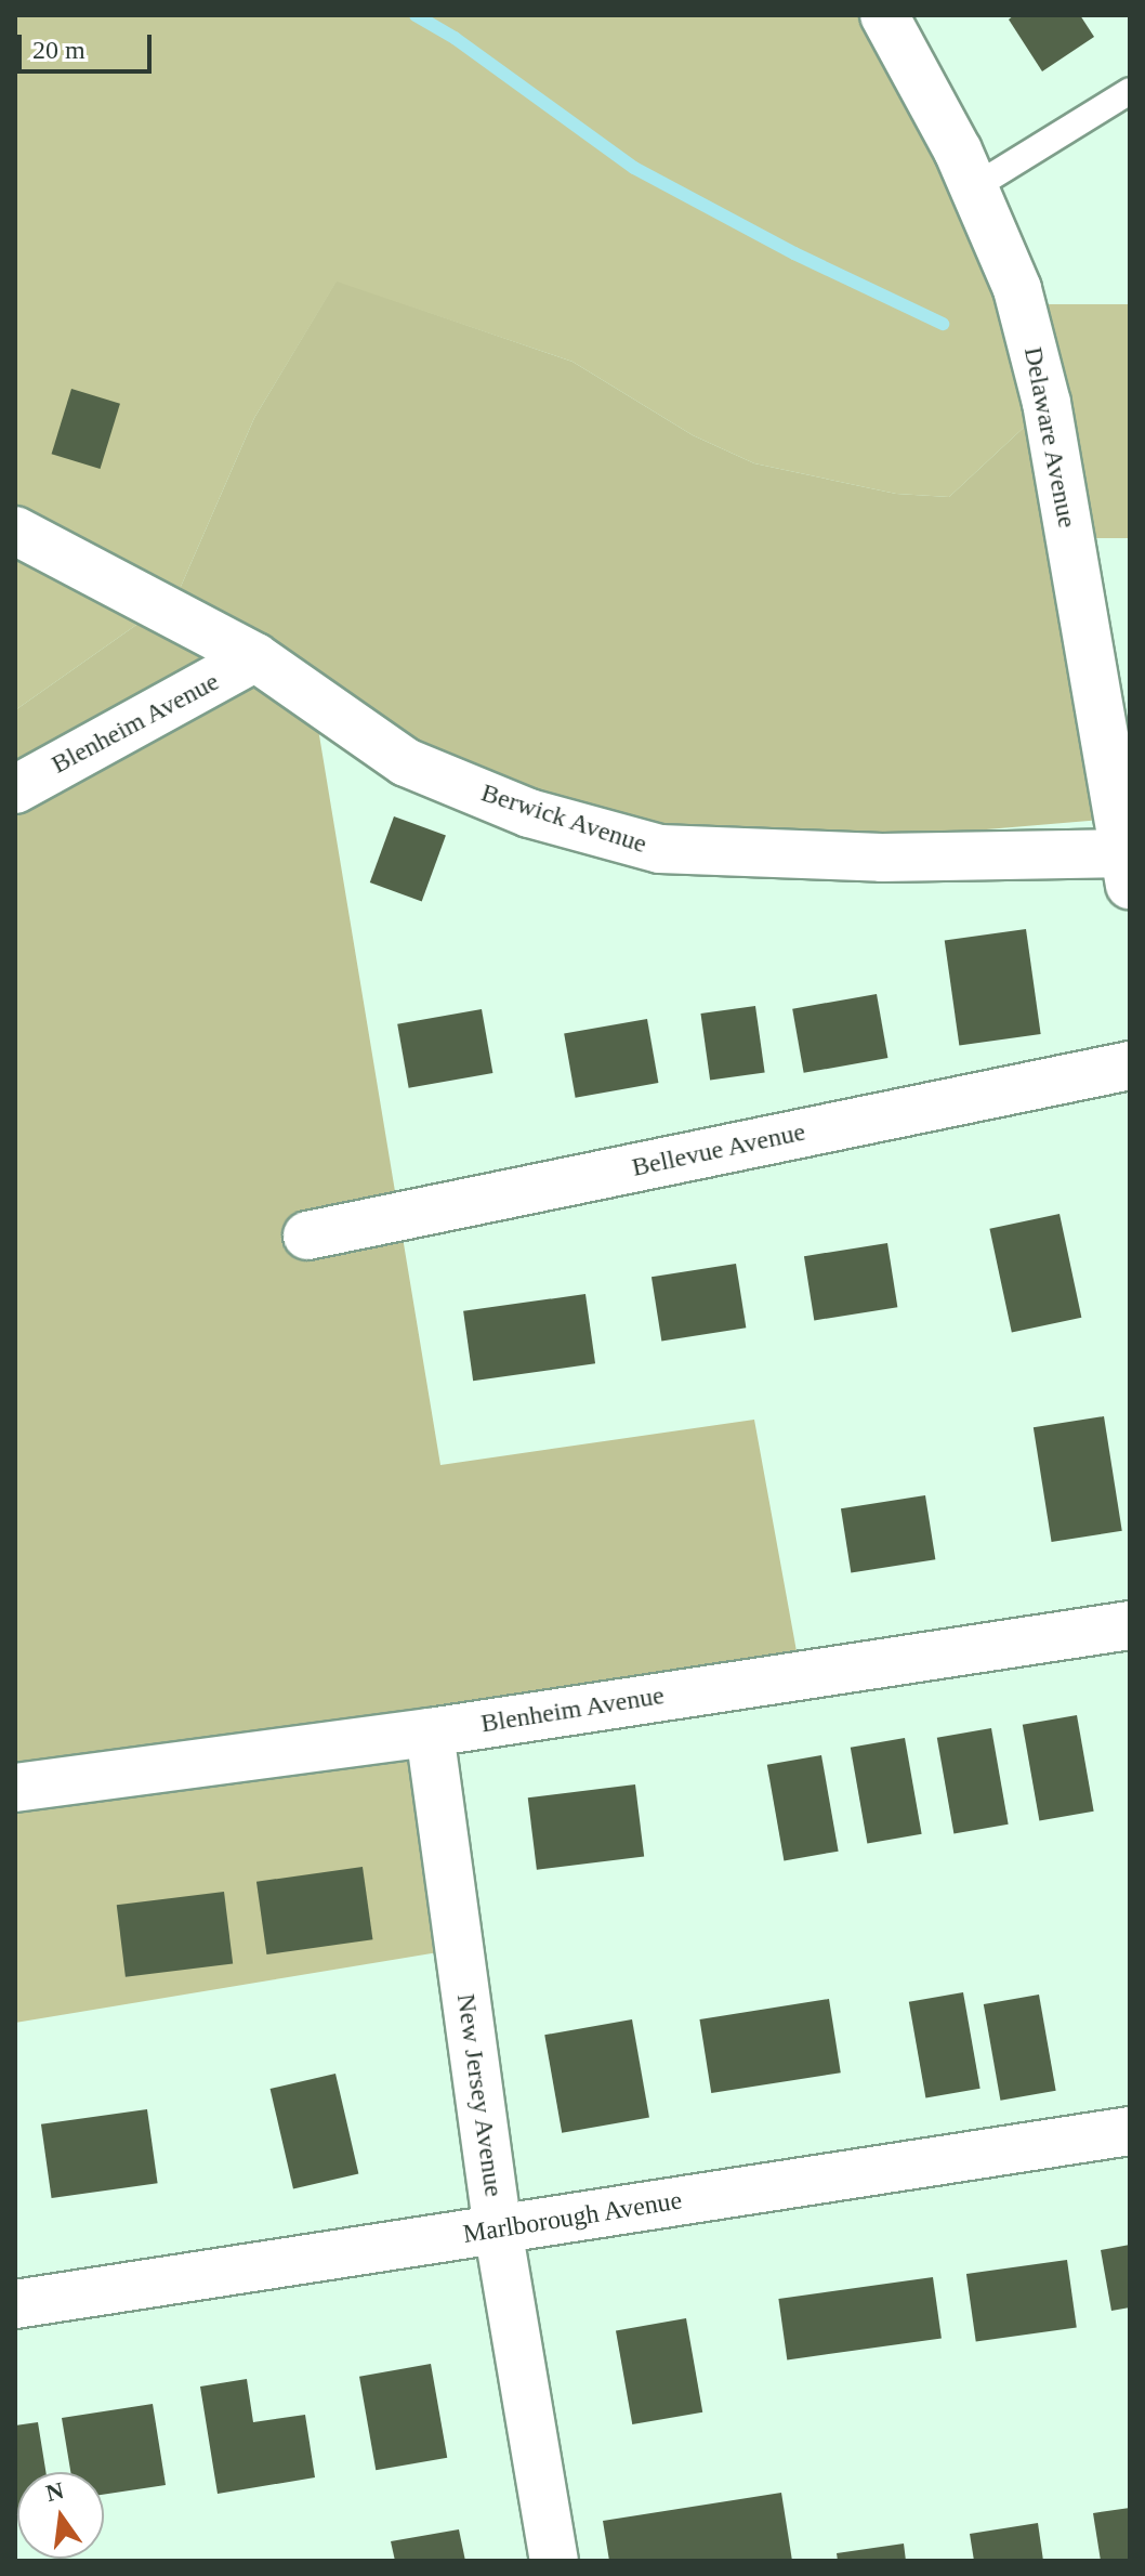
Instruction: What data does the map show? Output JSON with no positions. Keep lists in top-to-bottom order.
{
  "streets": {
    "street": [
      "Delaware Avenue",
      "Blenheim Avenue",
      "Berwick Avenue",
      "Bellevue Avenue",
      "New Jersey Avenue",
      "Marlborough Avenue"
    ]
  },
  "crossings": [
    ["Delaware Avenue", "Berwick Avenue"],
    ["Blenheim Avenue", "Berwick Avenue"],
    ["Blenheim Avenue", "New Jersey Avenue"],
    ["New Jersey Avenue", "Marlborough Avenue"]
  ],
  "scale_bar": "20 m",
  "north": "top"
}
